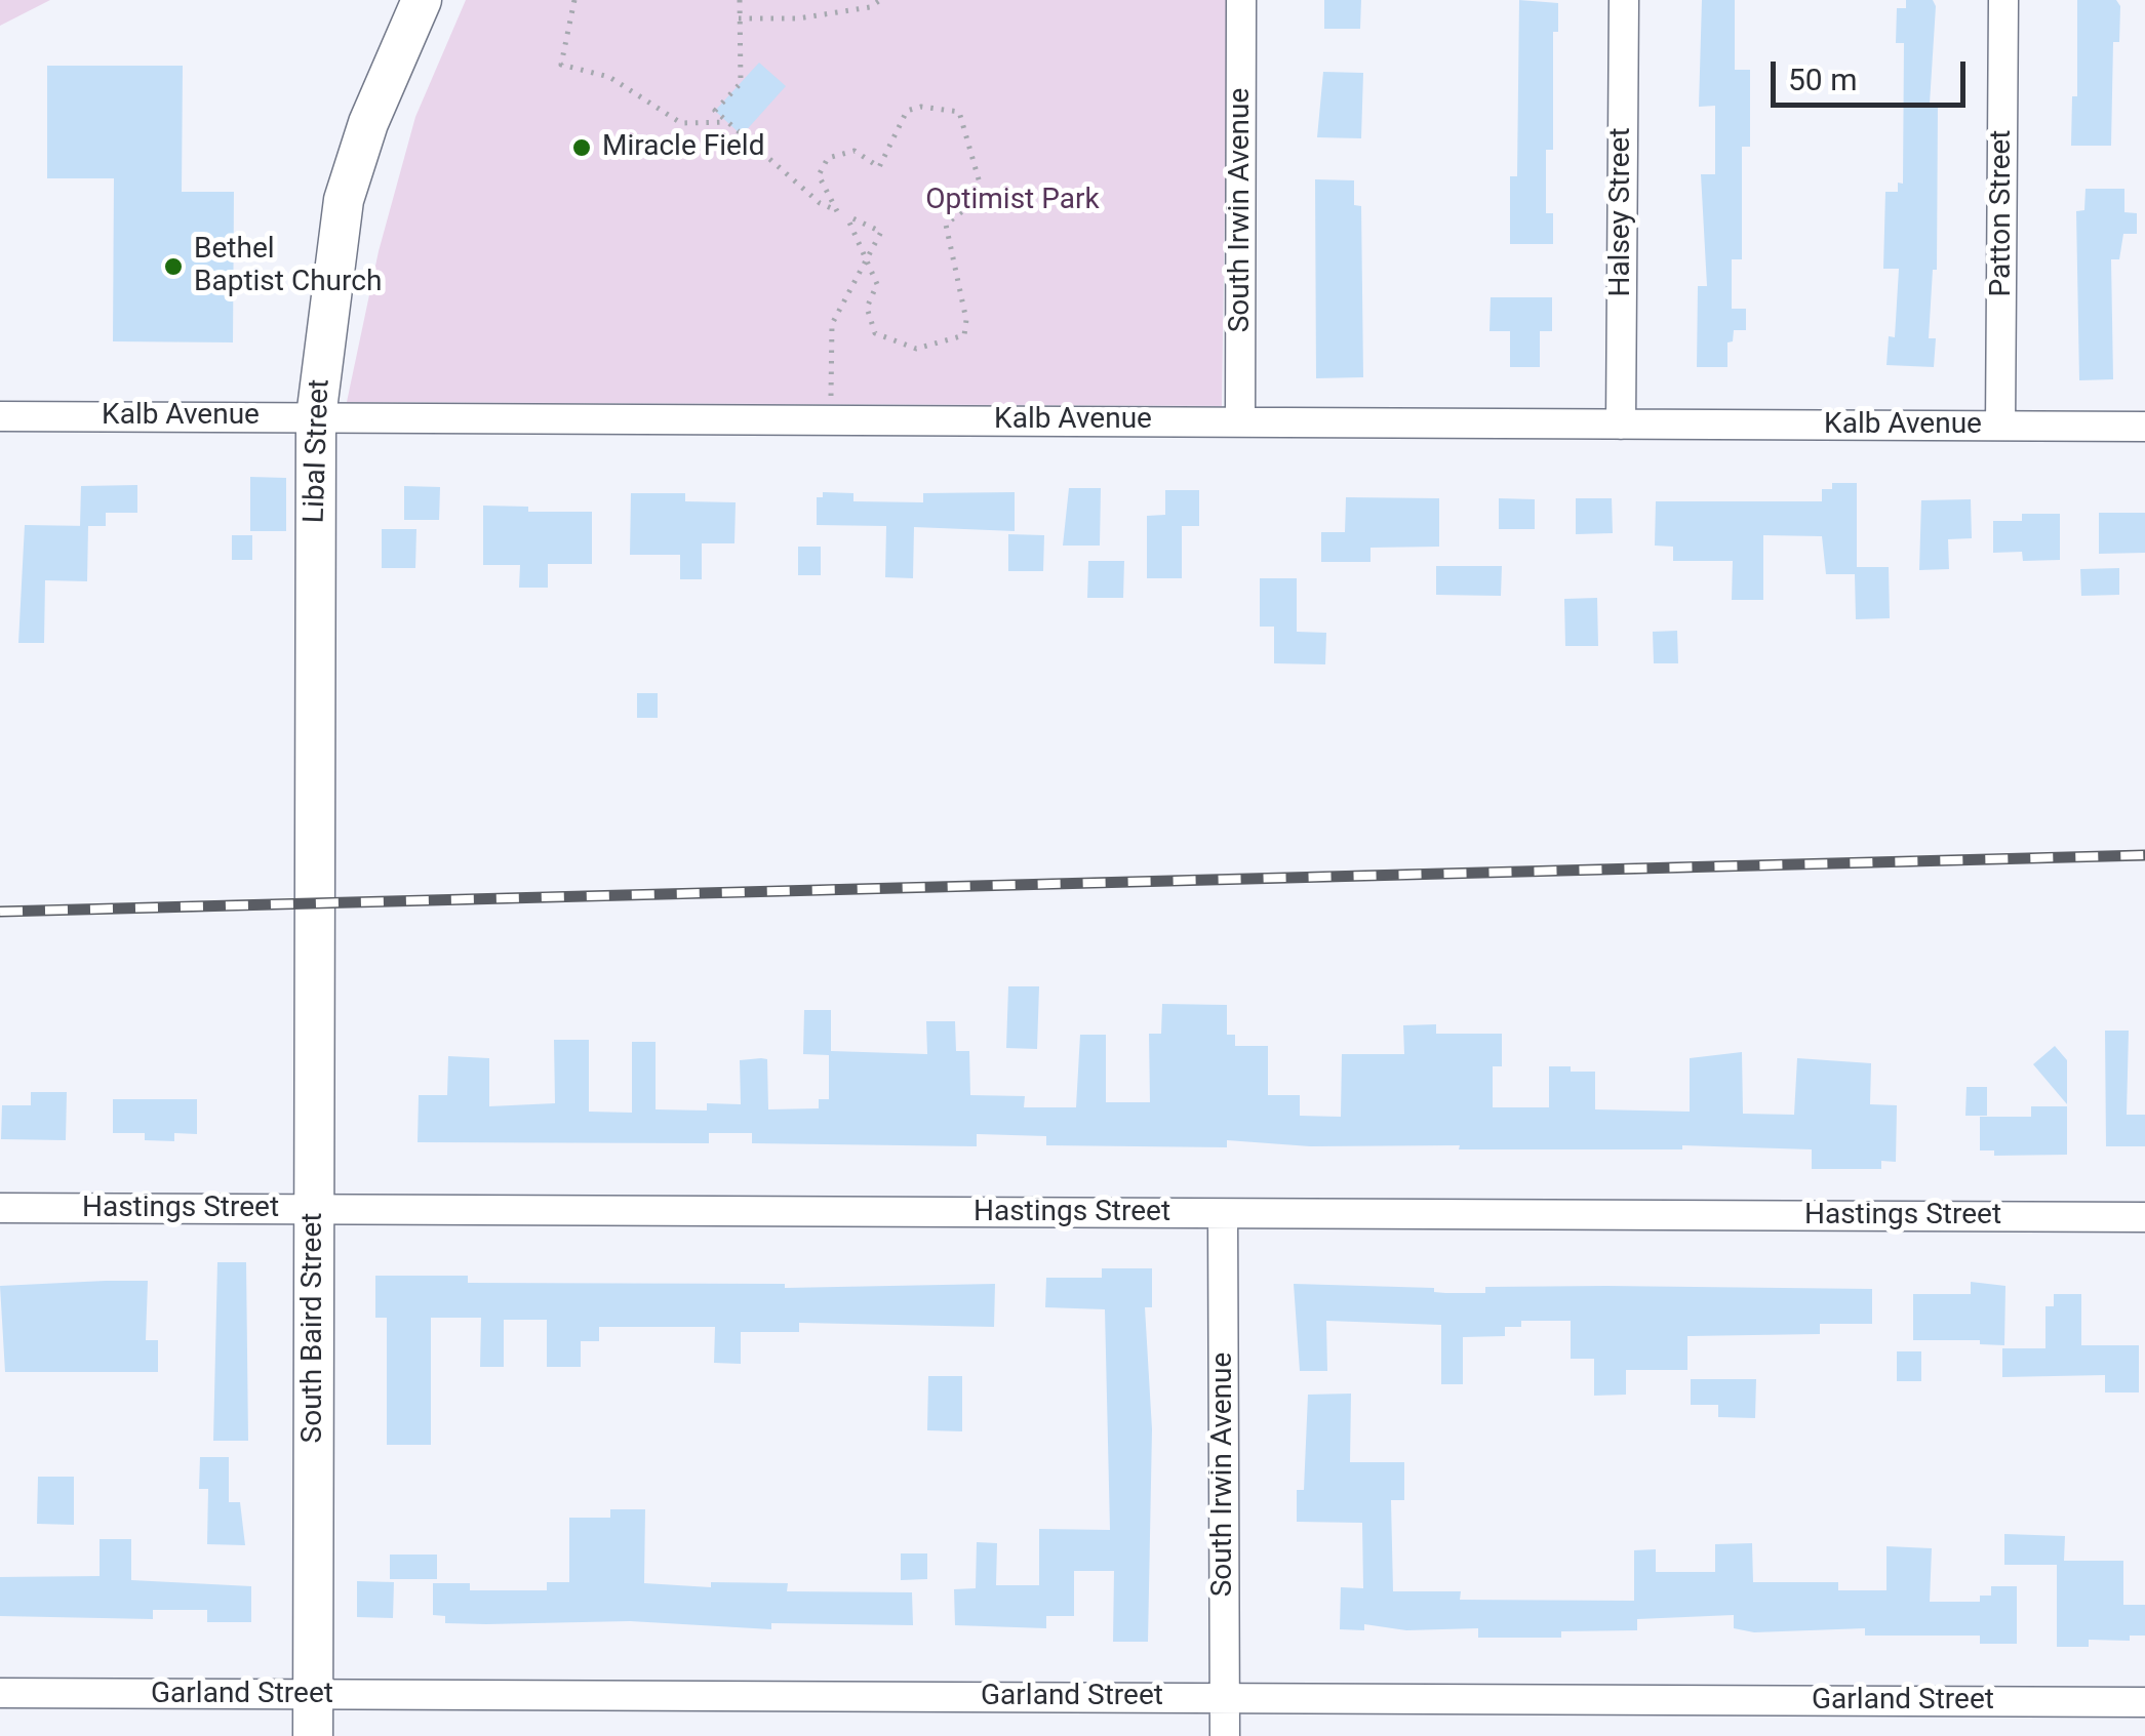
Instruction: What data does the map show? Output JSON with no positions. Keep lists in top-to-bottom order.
{
  "streets": {
    "street": [
      "South Irwin Avenue",
      "Halsey Street",
      "Patton Street",
      "Kalb Avenue",
      "Libal Street",
      "Hastings Street",
      "South Baird Street",
      "Garland Street"
    ]
  },
  "crossings": [
    ["South Irwin Avenue", "Kalb Avenue"],
    ["South Irwin Avenue", "Hastings Street"],
    ["South Irwin Avenue", "Garland Street"],
    ["Halsey Street", "Kalb Avenue"],
    ["Patton Street", "Kalb Avenue"],
    ["Kalb Avenue", "Libal Street"],
    ["Libal Street", "South Baird Street"],
    ["Hastings Street", "South Baird Street"],
    ["South Baird Street", "Garland Street"]
  ],
  "parks": ["Optimist Park"],
  "places": ["Miracle Field", "Bethel Baptist Church"],
  "scale_bar": "50 m"
}
